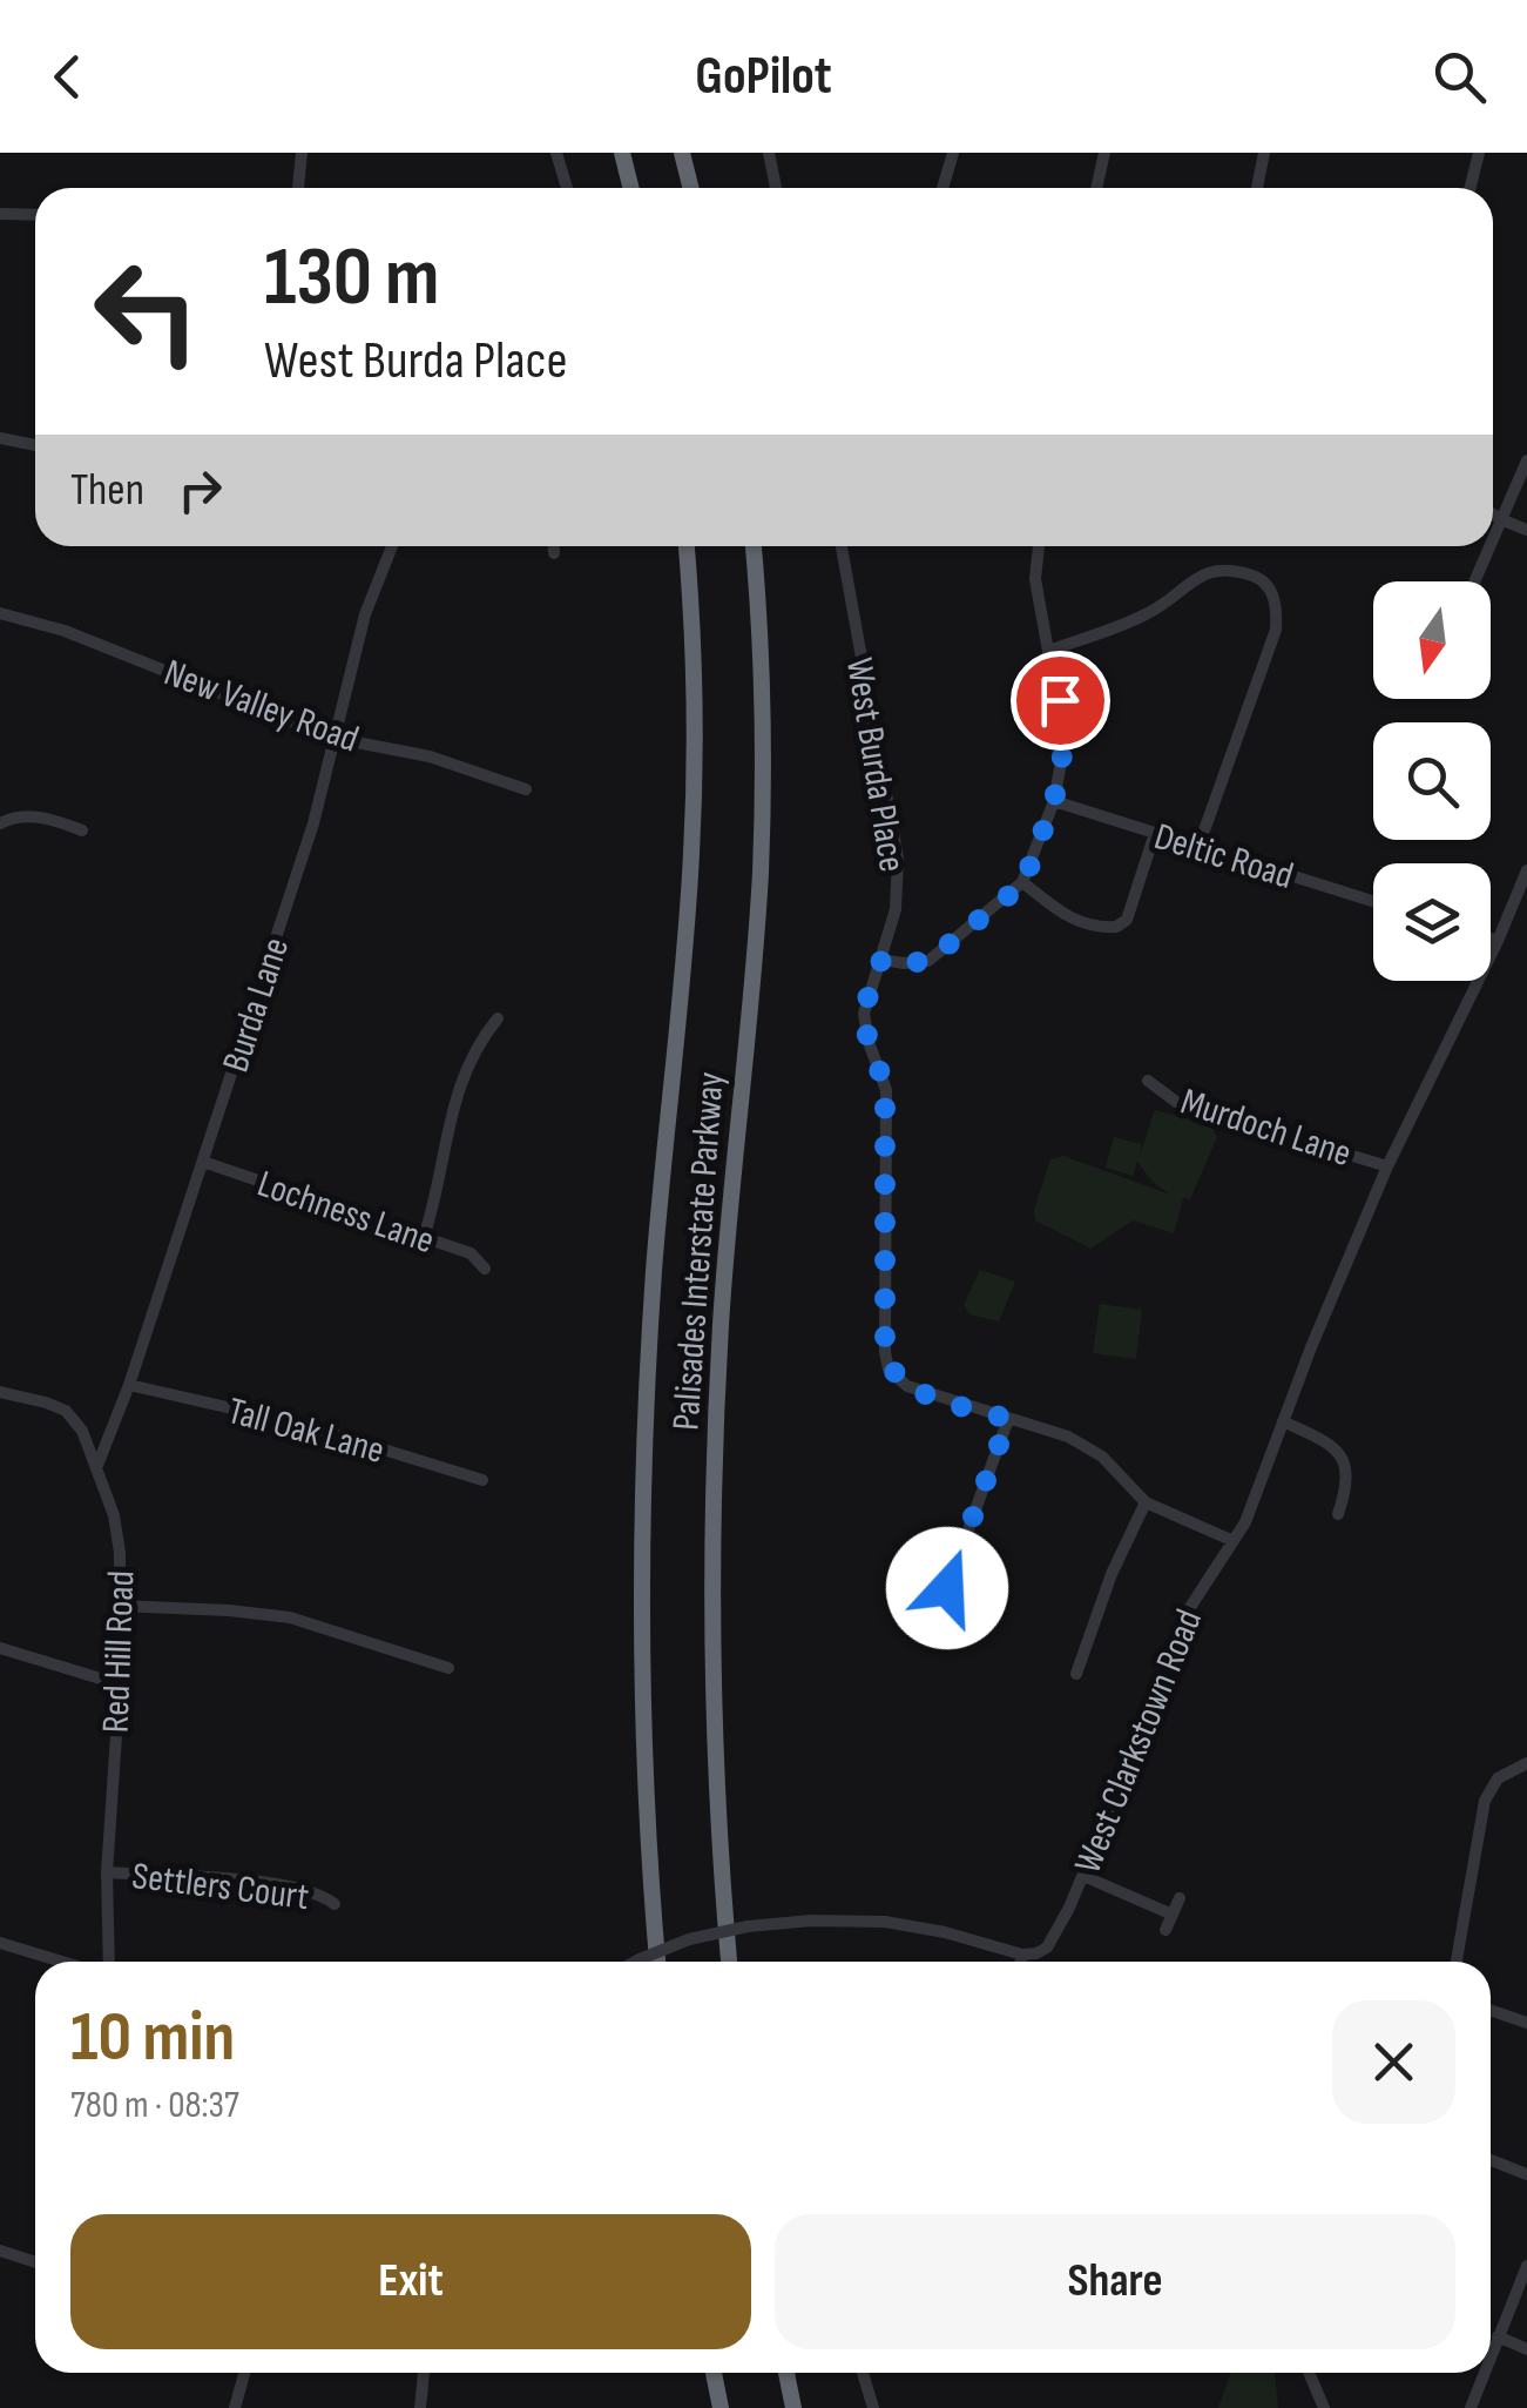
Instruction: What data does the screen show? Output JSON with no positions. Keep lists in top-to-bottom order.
{
  "streets": {
    "highway": ["Palisades Interstate Parkway"],
    "street": [
      "New Valley Road",
      "West Burda Place",
      "Deltic Road",
      "Burda Lane",
      "Murdoch Lane",
      "Lochness Lane",
      "Tall Oak Lane",
      "Red Hill Road",
      "West Clarkstown Road",
      "Settlers Court"
    ]
  },
  "crossings": [
    ["New Valley Road", "Burda Lane"],
    ["West Burda Place", "West Clarkstown Road"],
    ["Burda Lane", "Lochness Lane"],
    ["Burda Lane", "Tall Oak Lane"],
    ["Burda Lane", "Red Hill Road"],
    ["Murdoch Lane", "West Clarkstown Road"],
    ["Red Hill Road", "Settlers Court"]
  ],
  "north": "bottom",
  "page": {
    "header": "GoPilot",
    "turn": ["130 m", "West Burda Place"],
    "then": "Then",
    "heading": ["10 min", "780 m · 08:37"],
    "buttons": ["Exit", "Share"]
  }
}
